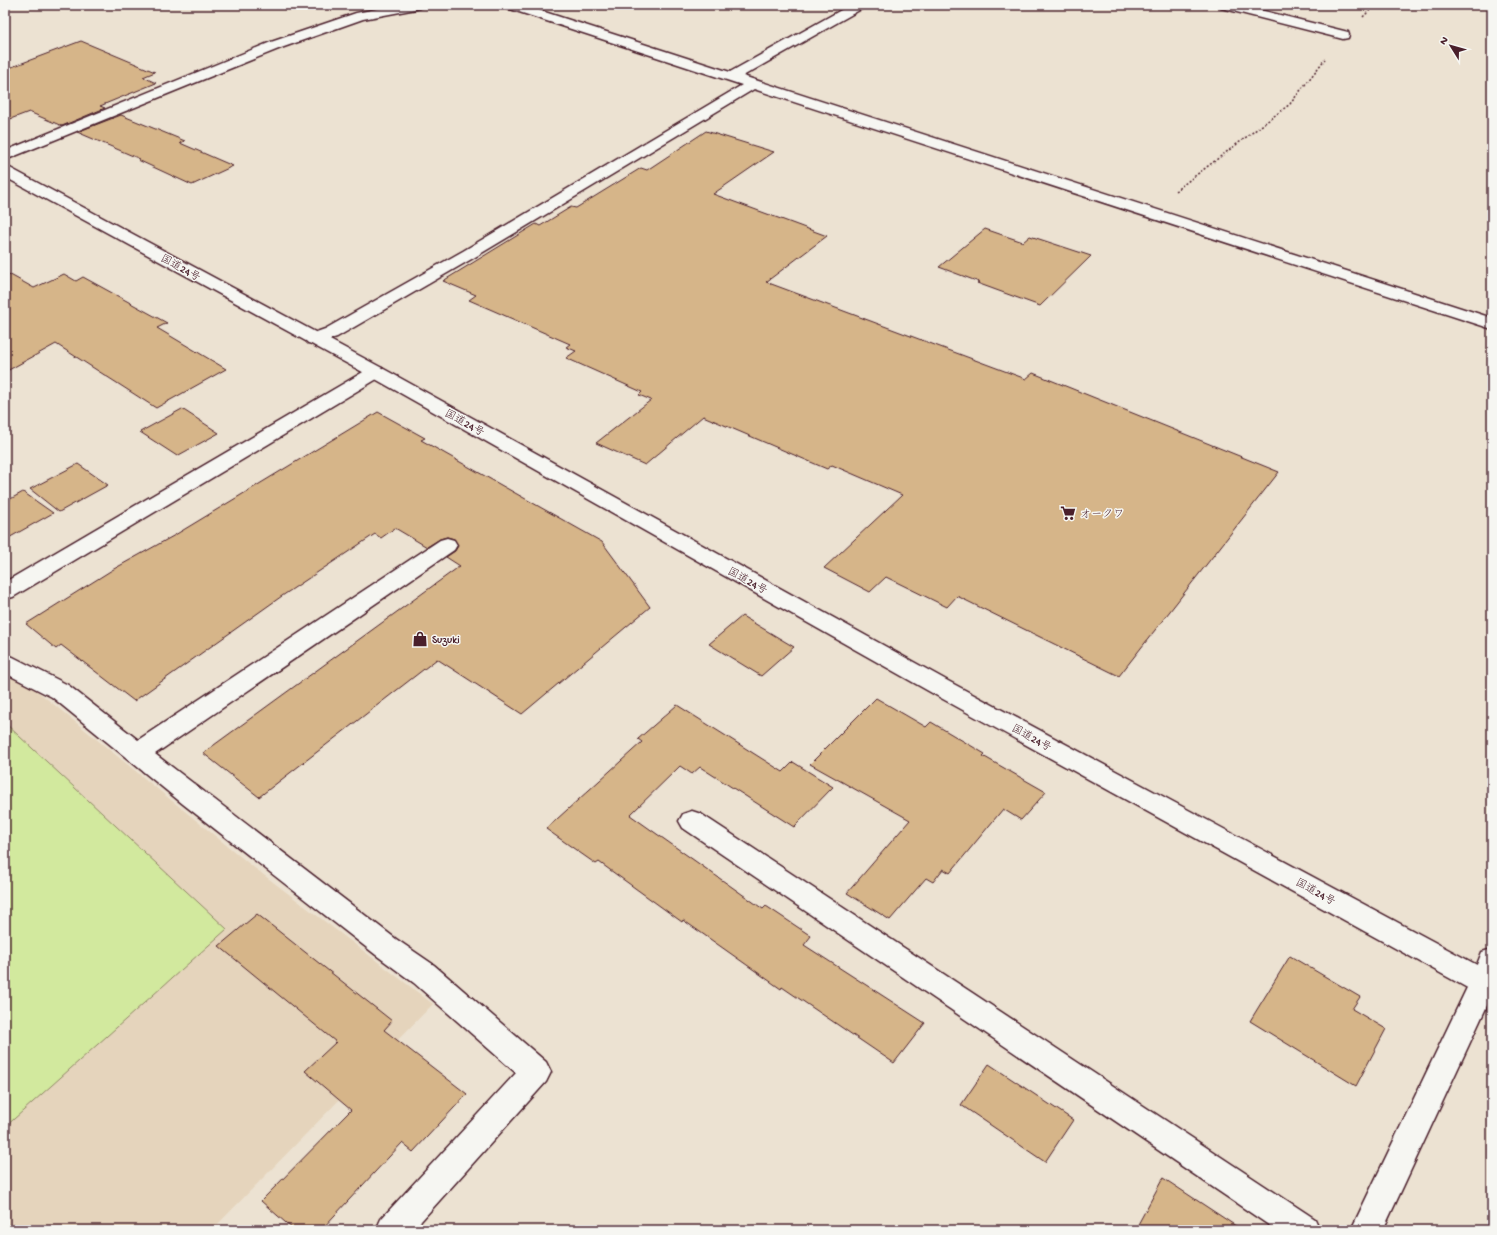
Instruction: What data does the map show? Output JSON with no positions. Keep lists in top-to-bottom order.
{
  "streets": {
    "main road": ["国道24号"]
  },
  "places": {
    "supermarket": ["オークワ"],
    "shop": ["Suzuki"]
  },
  "north": "top left"
}
